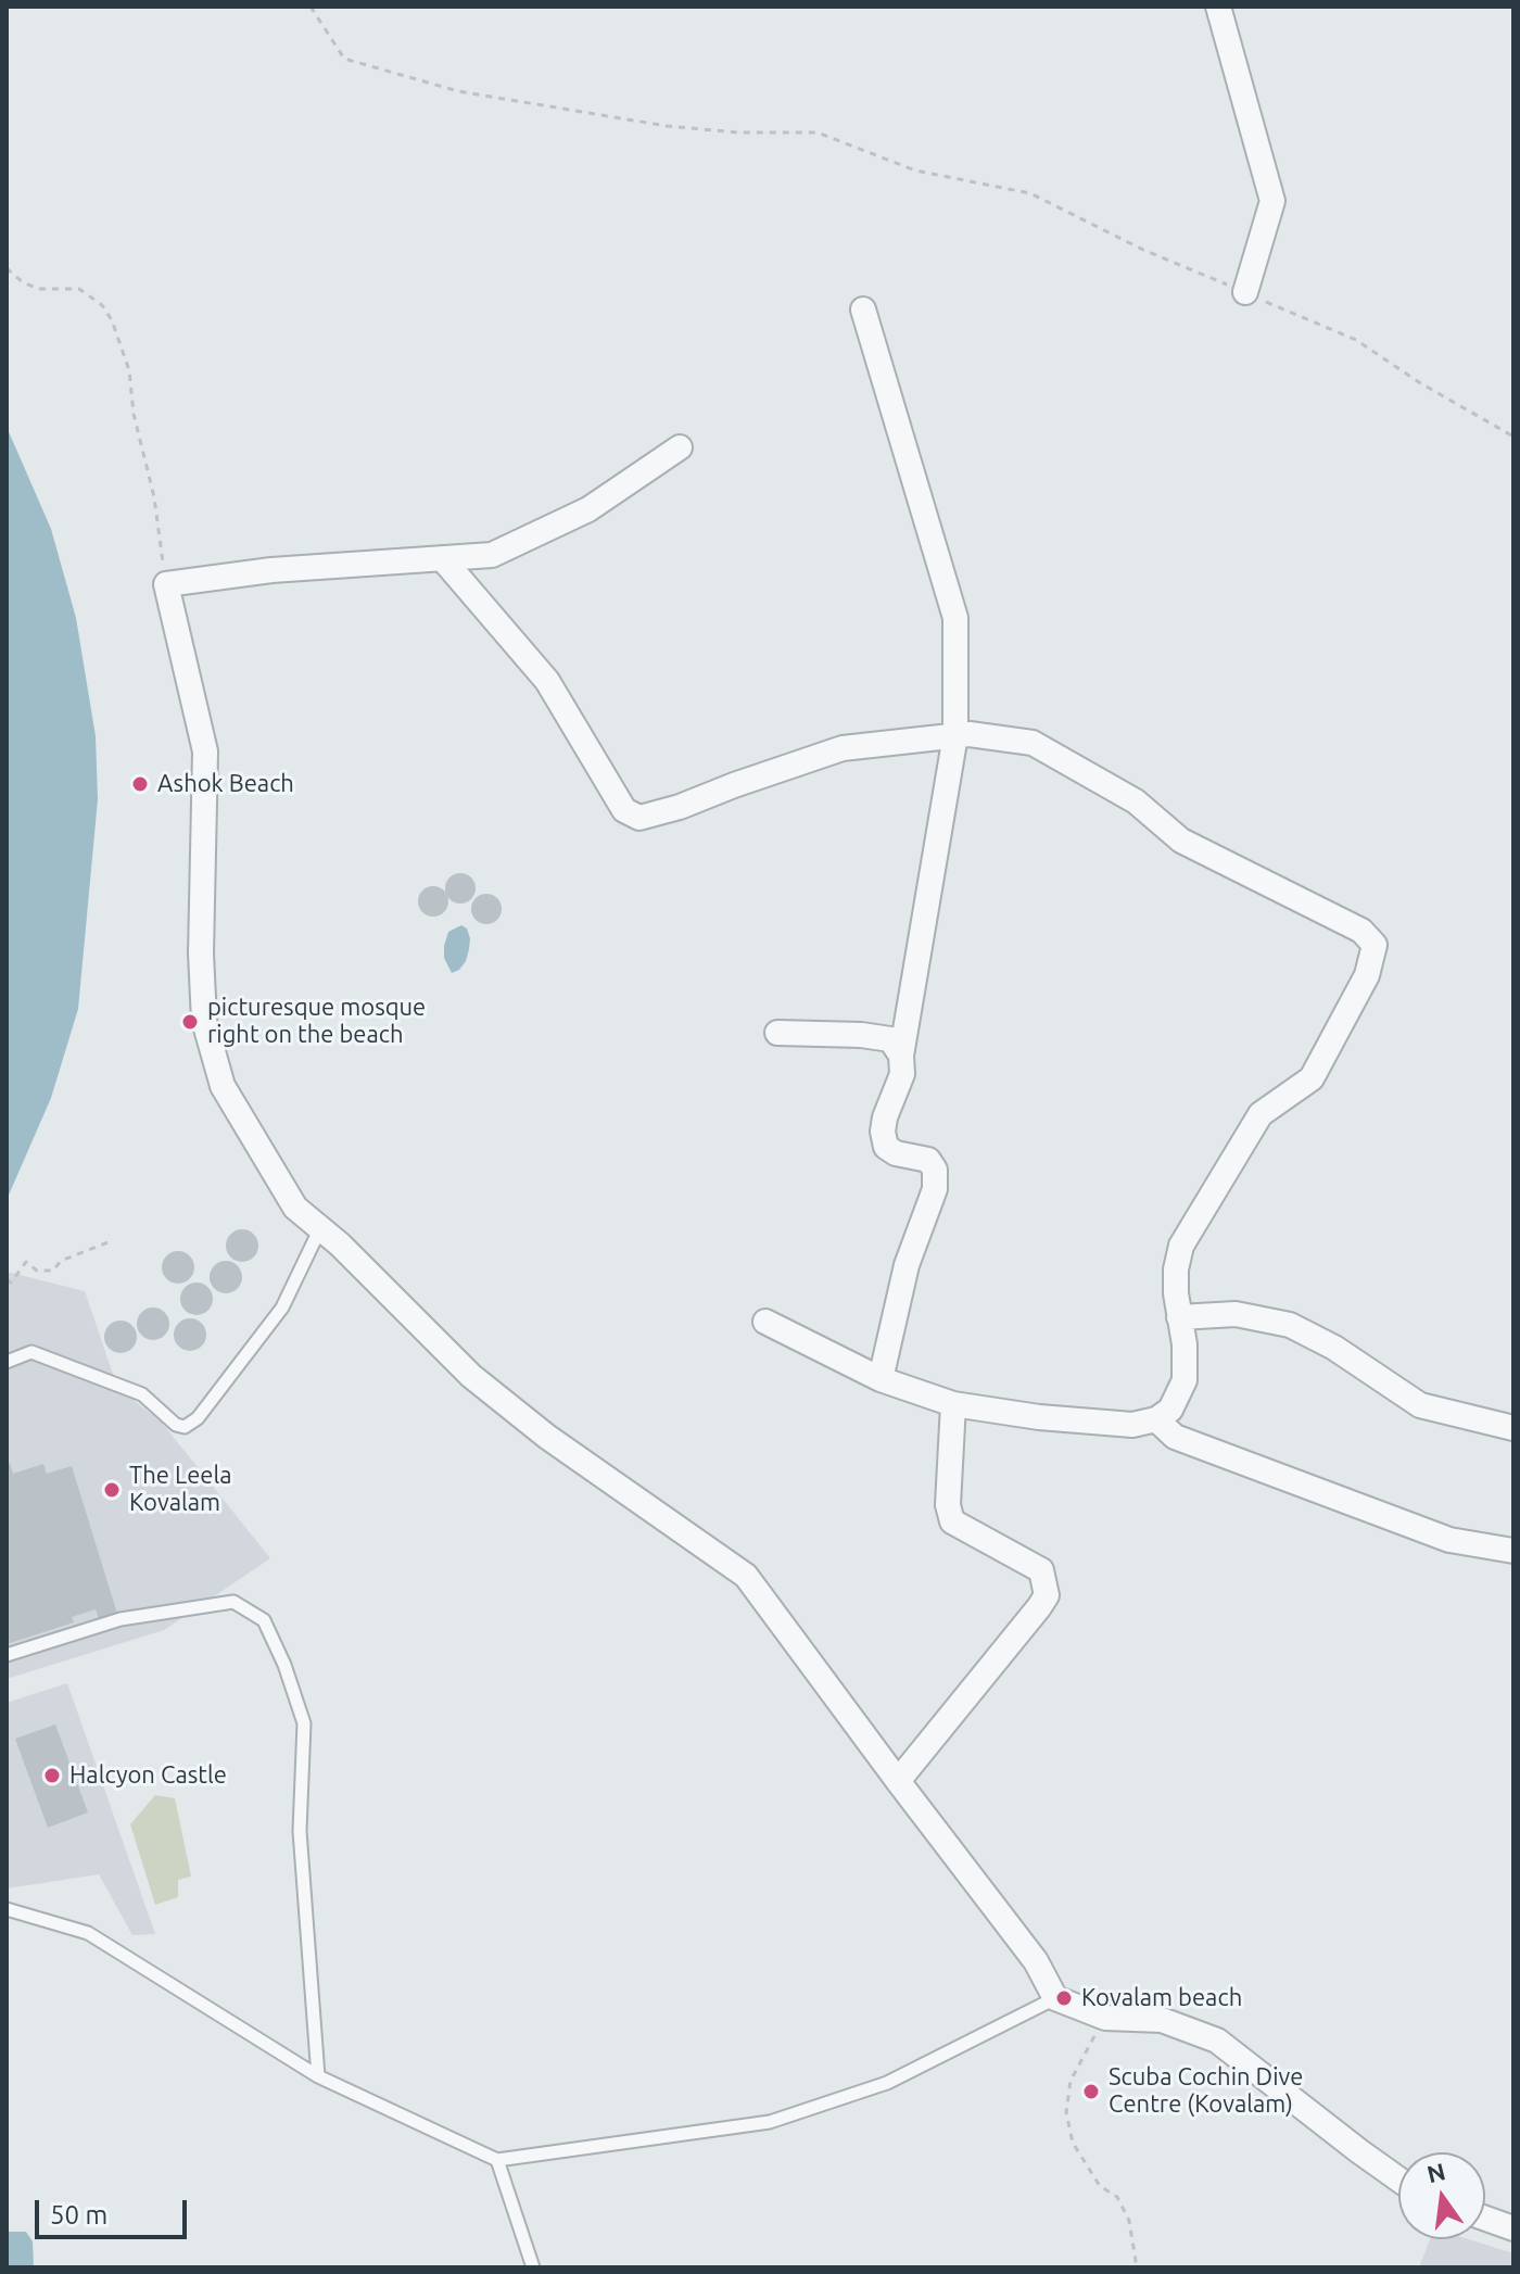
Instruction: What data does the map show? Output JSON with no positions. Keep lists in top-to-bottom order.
{
  "places": [
    "Ashok Beach",
    "picturesque mosque right on the beach",
    "The Leela Kovalam",
    "Halcyon Castle",
    "Kovalam beach",
    "Scuba Cochin Dive Centre (Kovalam)"
  ],
  "scale_bar": "50 m",
  "north": "top"
}
